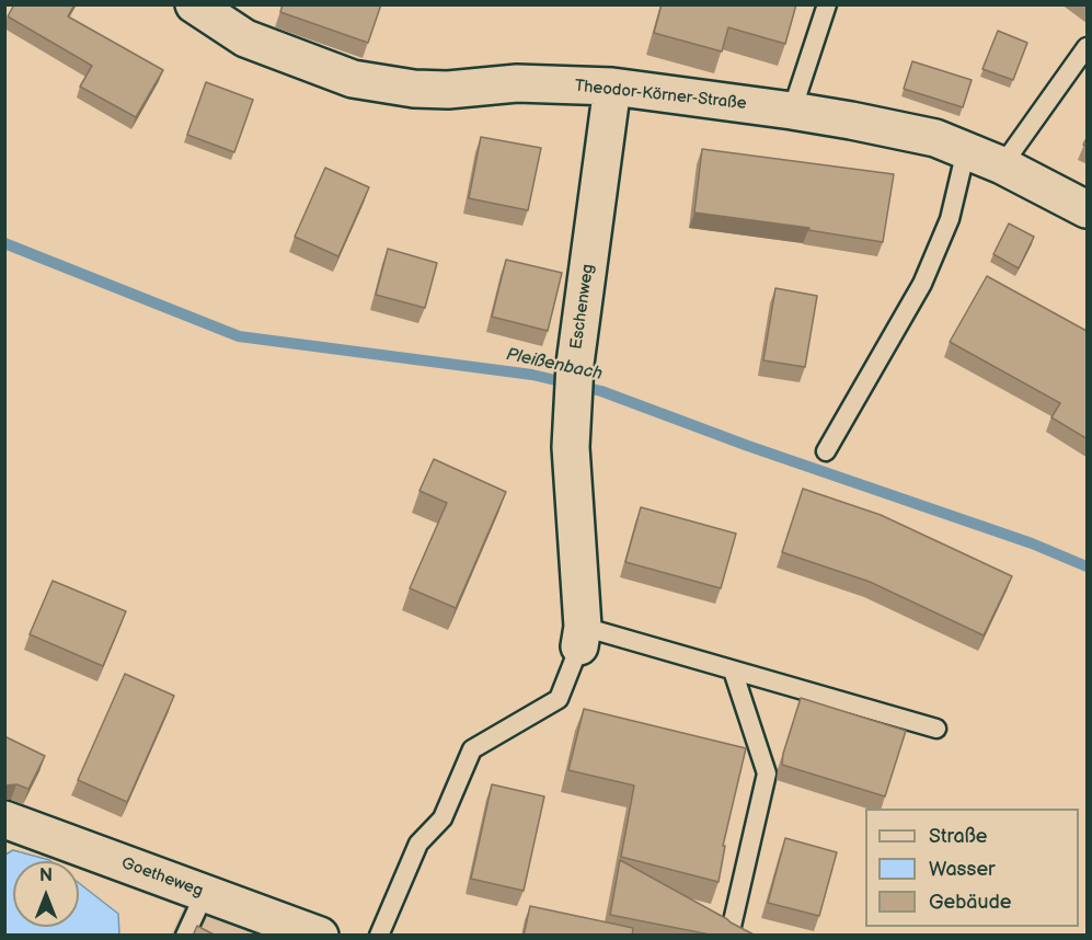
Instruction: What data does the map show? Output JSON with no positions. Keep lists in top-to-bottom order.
{
  "streets": {
    "street": ["Theodor-Körner-Straße", "Eschenweg", "Goetheweg"]
  },
  "crossings": [
    ["Theodor-Körner-Straße", "Eschenweg"]
  ],
  "water": ["Pleißenbach"],
  "legend": ["Straße", "Wasser", "Gebäude"],
  "north": "top"
}
